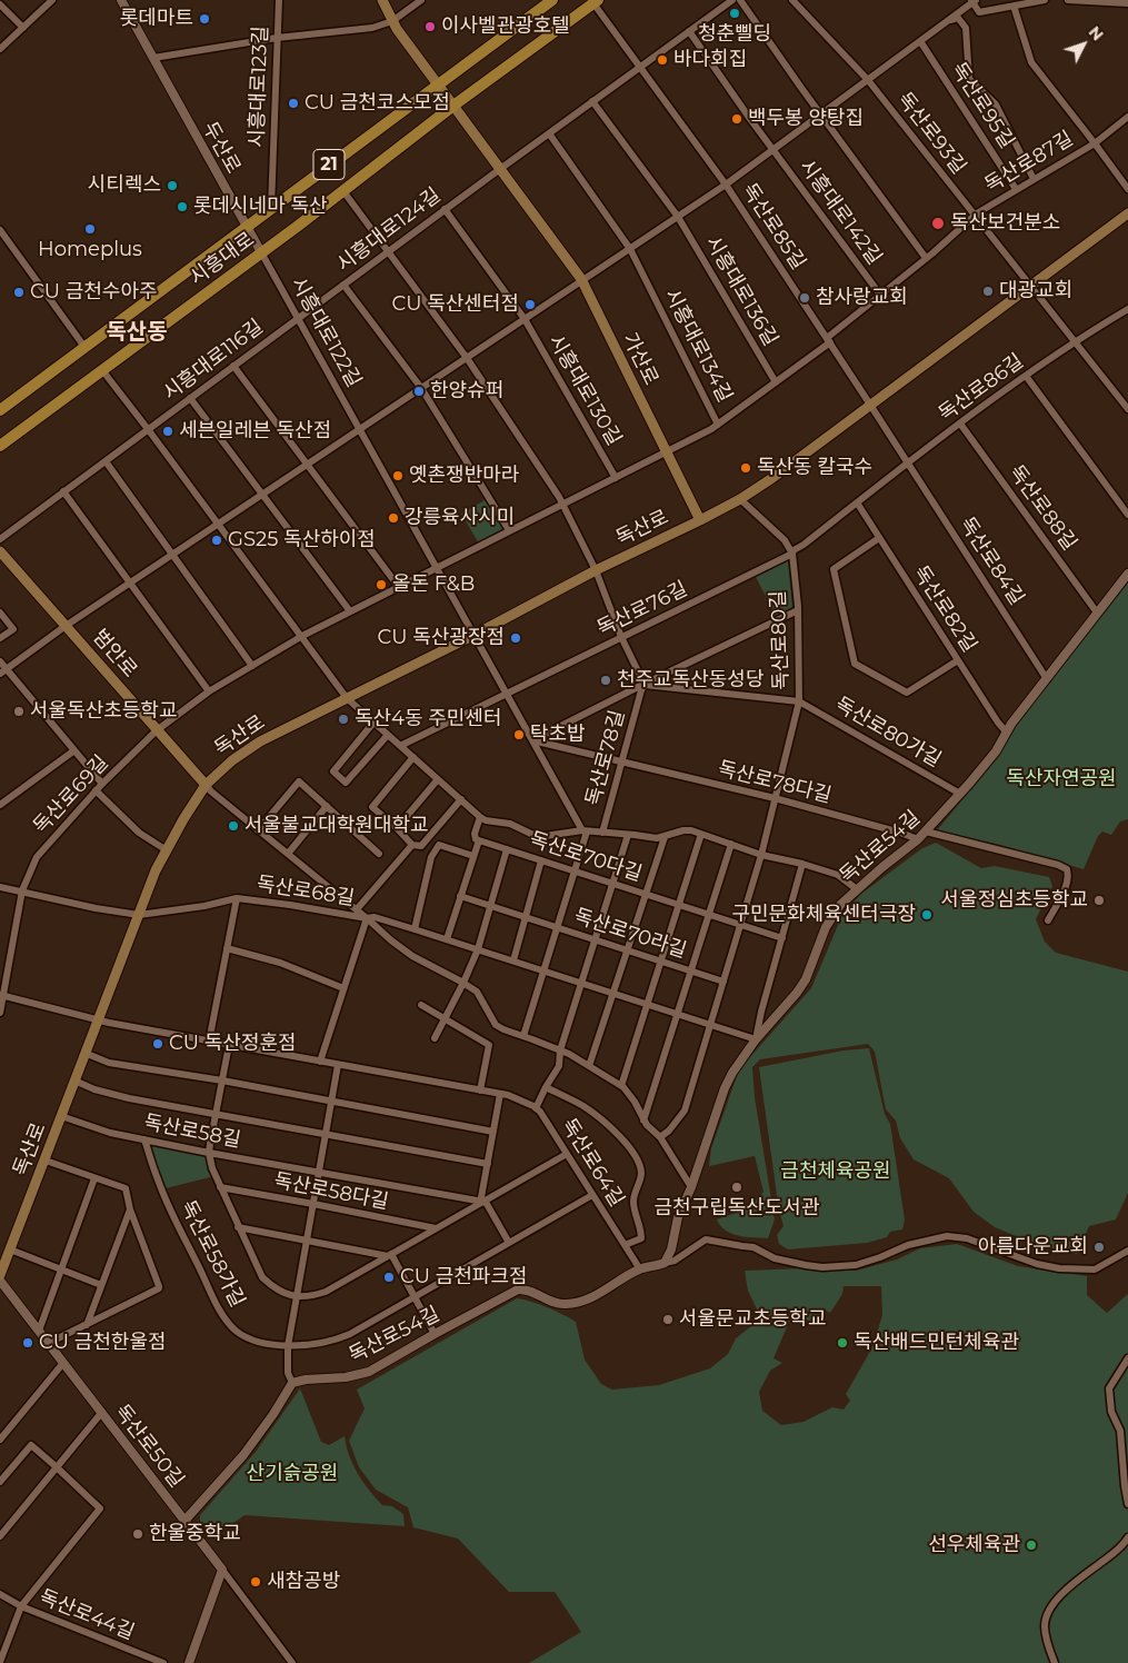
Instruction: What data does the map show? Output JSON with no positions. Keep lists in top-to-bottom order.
{
  "streets": {
    "main road": [
      "21",
      "시흥대로",
      "가산로",
      "독산로",
      "범안로"
    ],
    "street": [
      "시흥대로123길",
      "독산로95길",
      "독산로93길",
      "두산로",
      "독산로87길",
      "시흥대로142길",
      "독산로85길",
      "시흥대로124길",
      "시흥대로136길",
      "시흥대로122길",
      "시흥대로134길",
      "시흥대로116길",
      "독산로86길",
      "시흥대로130길",
      "독산로88길",
      "독산로84길",
      "독산로76길",
      "독산로82길",
      "독산로80길",
      "독산로80가길",
      "독산로78길",
      "독산로78다길",
      "독산로69길",
      "독산로54길",
      "독산로70다길",
      "독산로68길",
      "독산로70라길",
      "독산로58길",
      "독산로64길",
      "독산로58다길",
      "독산로58가길",
      "독산로50길",
      "독산로44길"
    ]
  },
  "crossings": [
    ["시흥대로123길", "시흥대로"],
    ["독산로95길", "독산로87길"],
    ["독산로95길", "시흥대로142길"],
    ["독산로93길", "독산로87길"],
    ["독산로93길", "시흥대로142길"],
    ["독산로93길", "독산로86길"],
    ["독산로93길", "독산로"],
    ["두산로", "시흥대로"],
    ["두산로", "시흥대로122길"],
    ["독산로87길", "시흥대로142길"],
    ["독산로87길", "독산로85길"],
    ["시흥대로142길", "독산로85길"],
    ["독산로85길", "시흥대로"],
    ["독산로85길", "독산로"],
    ["독산로85길", "독산로84길"],
    ["시흥대로124길", "시흥대로122길"],
    ["시흥대로124길", "가산로"],
    ["시흥대로124길", "시흥대로116길"],
    ["시흥대로124길", "시흥대로130길"],
    ["시흥대로", "시흥대로122길"],
    ["시흥대로", "가산로"],
    ["시흥대로136길", "시흥대로134길"],
    ["시흥대로122길", "시흥대로116길"],
    ["시흥대로122길", "독산로"],
    ["시흥대로122길", "독산로76길"],
    ["시흥대로122길", "범안로"],
    ["시흥대로122길", "독산로78다길"],
    ["가산로", "독산로"],
    ["독산로86길", "독산로88길"],
    ["독산로86길", "독산로84길"],
    ["독산로88길", "독산로54길"],
    ["독산로", "독산로84길"],
    ["독산로", "범안로"],
    ["독산로", "독산로68길"],
    ["독산로", "독산로58길"],
    ["독산로", "독산로64길"],
    ["독산로84길", "독산로54길"],
    ["독산로76길", "독산로80길"],
    ["독산로82길", "독산로54길"],
    ["독산로80길", "독산로80가길"],
    ["독산로80길", "독산로78다길"],
    ["독산로80길", "독산로70다길"],
    ["독산로80길", "독산로68길"],
    ["독산로80길", "독산로70라길"],
    ["범안로", "독산로69길"],
    ["독산로80가길", "독산로54길"],
    ["독산로78길", "독산로78다길"],
    ["독산로78다길", "독산로54길"],
    ["독산로69길", "독산로68길"],
    ["독산로69길", "독산로64길"],
    ["독산로54길", "독산로68길"],
    ["독산로54길", "독산로64길"],
    ["독산로58길", "독산로58가길"],
    ["독산로64길", "독산로58가길"]
  ],
  "districts": ["독산동"],
  "parks": ["독산자연공원", "금천체육공원", "산기슭공원"],
  "places": [
    "청춘삘딩",
    "롯데마트",
    "이사벨관광호텔",
    "바다회집",
    "CU 금천코스모점",
    "백두봉 양탕집",
    "시티렉스",
    "롯데시네마 독산",
    "독산보건분소",
    "Homeplus",
    "대광교회",
    "CU 금천수아주",
    "참사랑교회",
    "CU 독산센터점",
    "한양슈퍼",
    "세븐일레븐 독산점",
    "독산동 칼국수",
    "옛촌쟁반마라",
    "강릉육사시미",
    "GS25 독산하이점",
    "올돈 F&B",
    "CU 독산광장점",
    "천주교독산동성당",
    "서울독산초등학교",
    "독산4동 주민센터",
    "탁초밥",
    "서울불교대학원대학교",
    "서울정심초등학교",
    "구민문화체육센터극장",
    "CU 독산정훈점",
    "금천구립독산도서관",
    "아름다운교회",
    "CU 금천파크점",
    "서울문교초등학교",
    "CU 금천한울점",
    "독산배드민턴체육관",
    "한울중학교",
    "선우체육관",
    "새참공방"
  ],
  "north": "top right"
}
